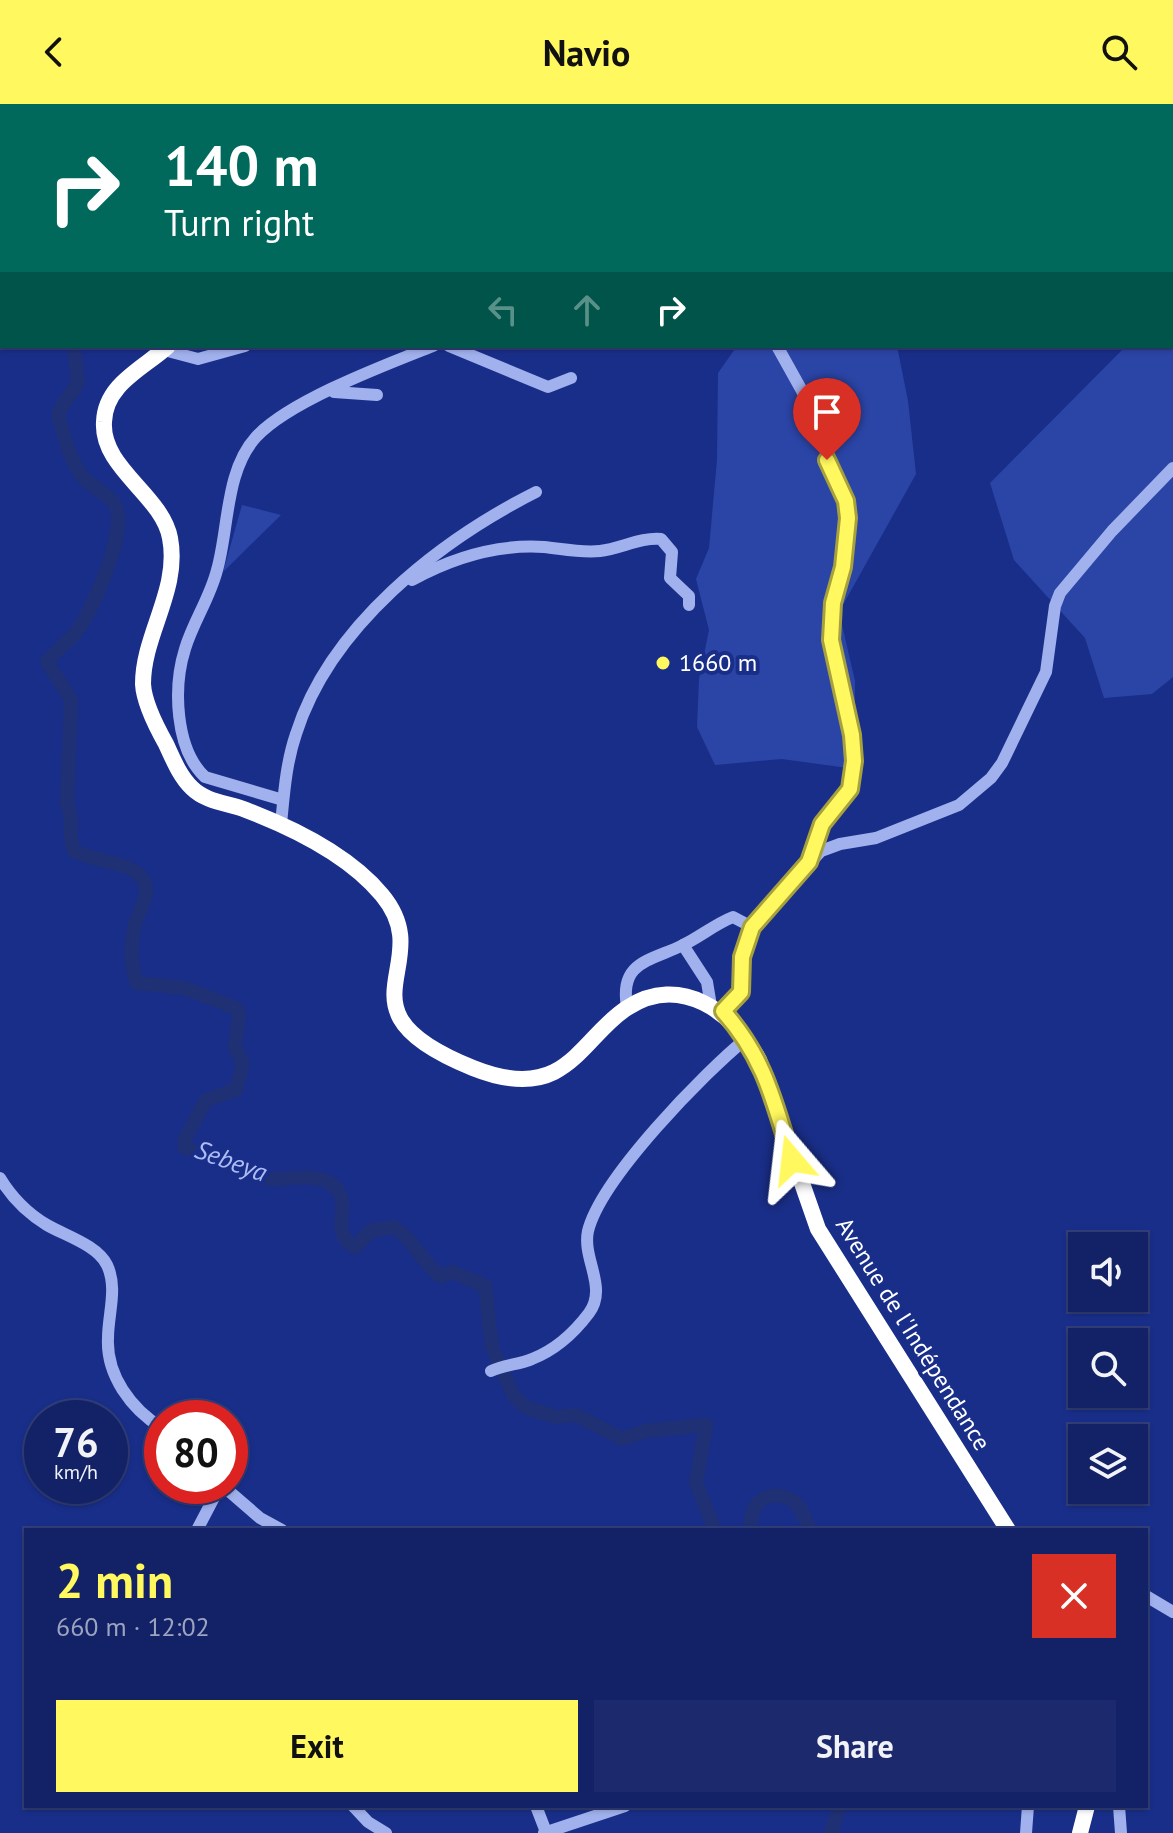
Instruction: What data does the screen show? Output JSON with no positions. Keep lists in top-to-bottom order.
{
  "streets": {
    "highway": ["Avenue de l'Indépendance"]
  },
  "water": ["Sebeya"],
  "places": ["1660 m"],
  "page": {
    "header": "Navio",
    "turn": ["140 m", "Turn right"],
    "speed": "76 km/h",
    "limit": "80",
    "heading": ["2 min", "660 m · 12:02"],
    "buttons": ["Exit", "Share"]
  }
}
